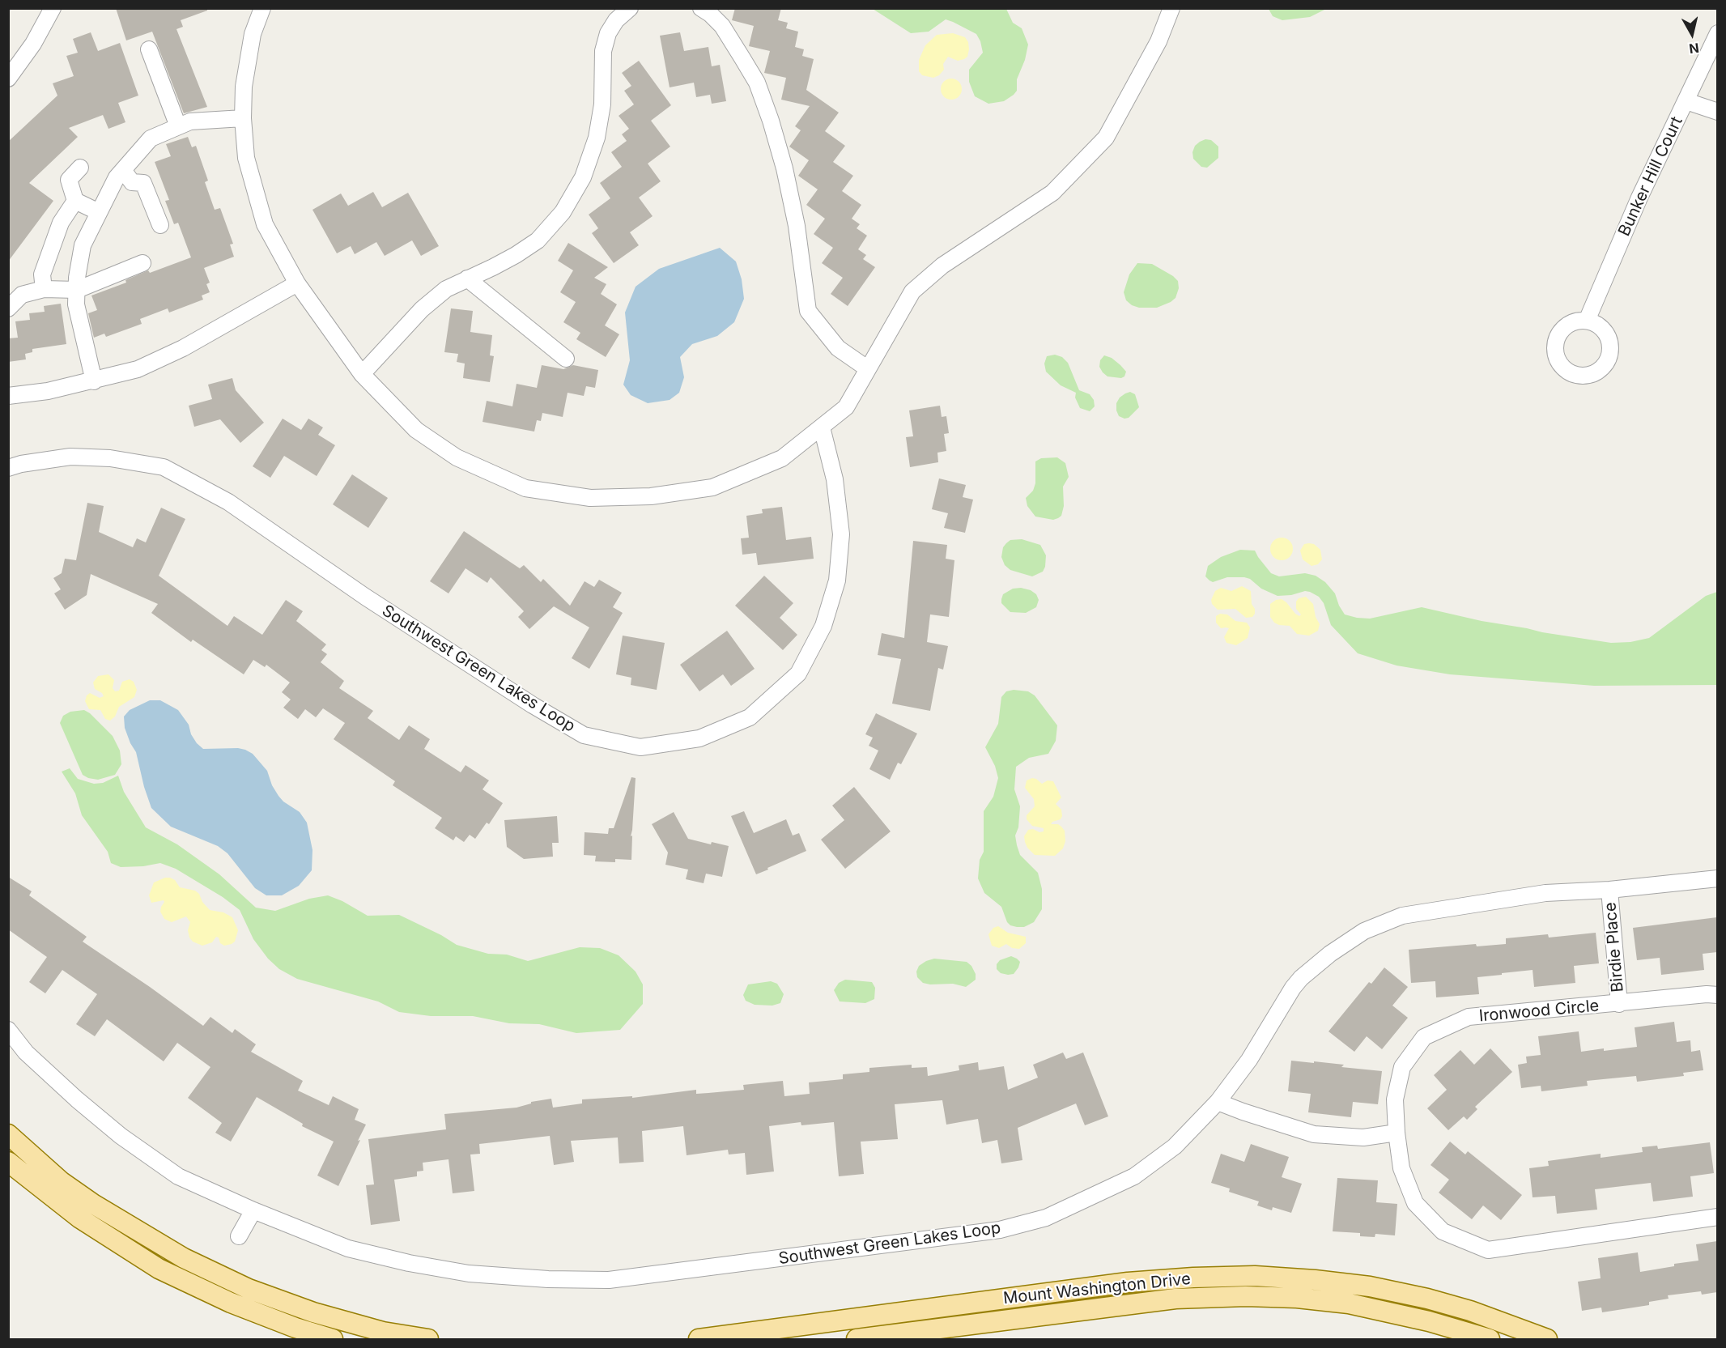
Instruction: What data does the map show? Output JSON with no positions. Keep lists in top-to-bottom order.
{
  "streets": {
    "main road": ["Mount Washington Drive"],
    "street": [
      "Bunker Hill Court",
      "Southwest Green Lakes Loop",
      "Birdie Place",
      "Ironwood Circle"
    ]
  },
  "crossings": [
    ["Southwest Green Lakes Loop", "Birdie Place"],
    ["Birdie Place", "Ironwood Circle"]
  ],
  "north": "bottom"
}
